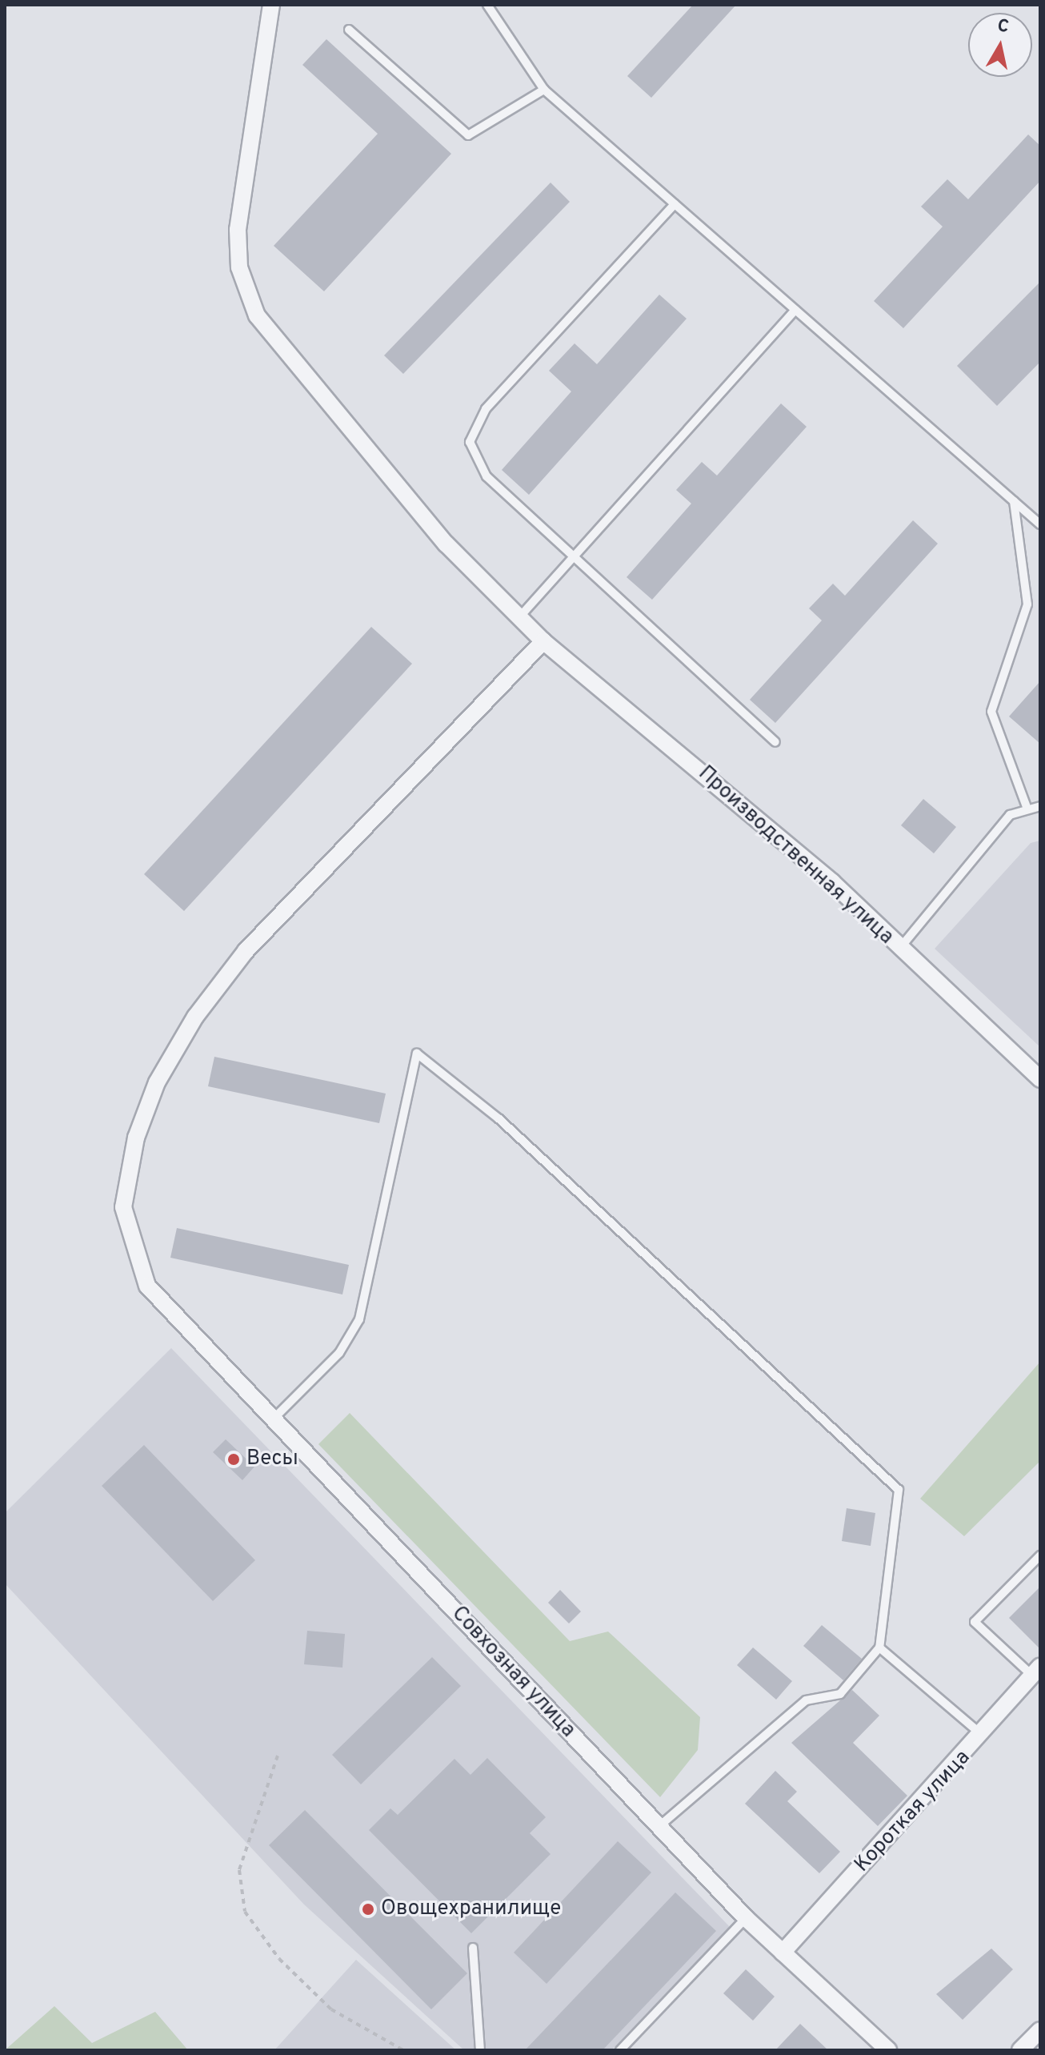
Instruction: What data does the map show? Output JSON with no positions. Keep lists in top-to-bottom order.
{
  "streets": {
    "street": ["Производственная улица", "Совхозная улица", "Короткая улица"]
  },
  "crossings": [
    ["Производственная улица", "Совхозная улица"],
    ["Совхозная улица", "Короткая улица"]
  ],
  "places": ["Весы", "Овощехранилище"],
  "north": "top"
}
